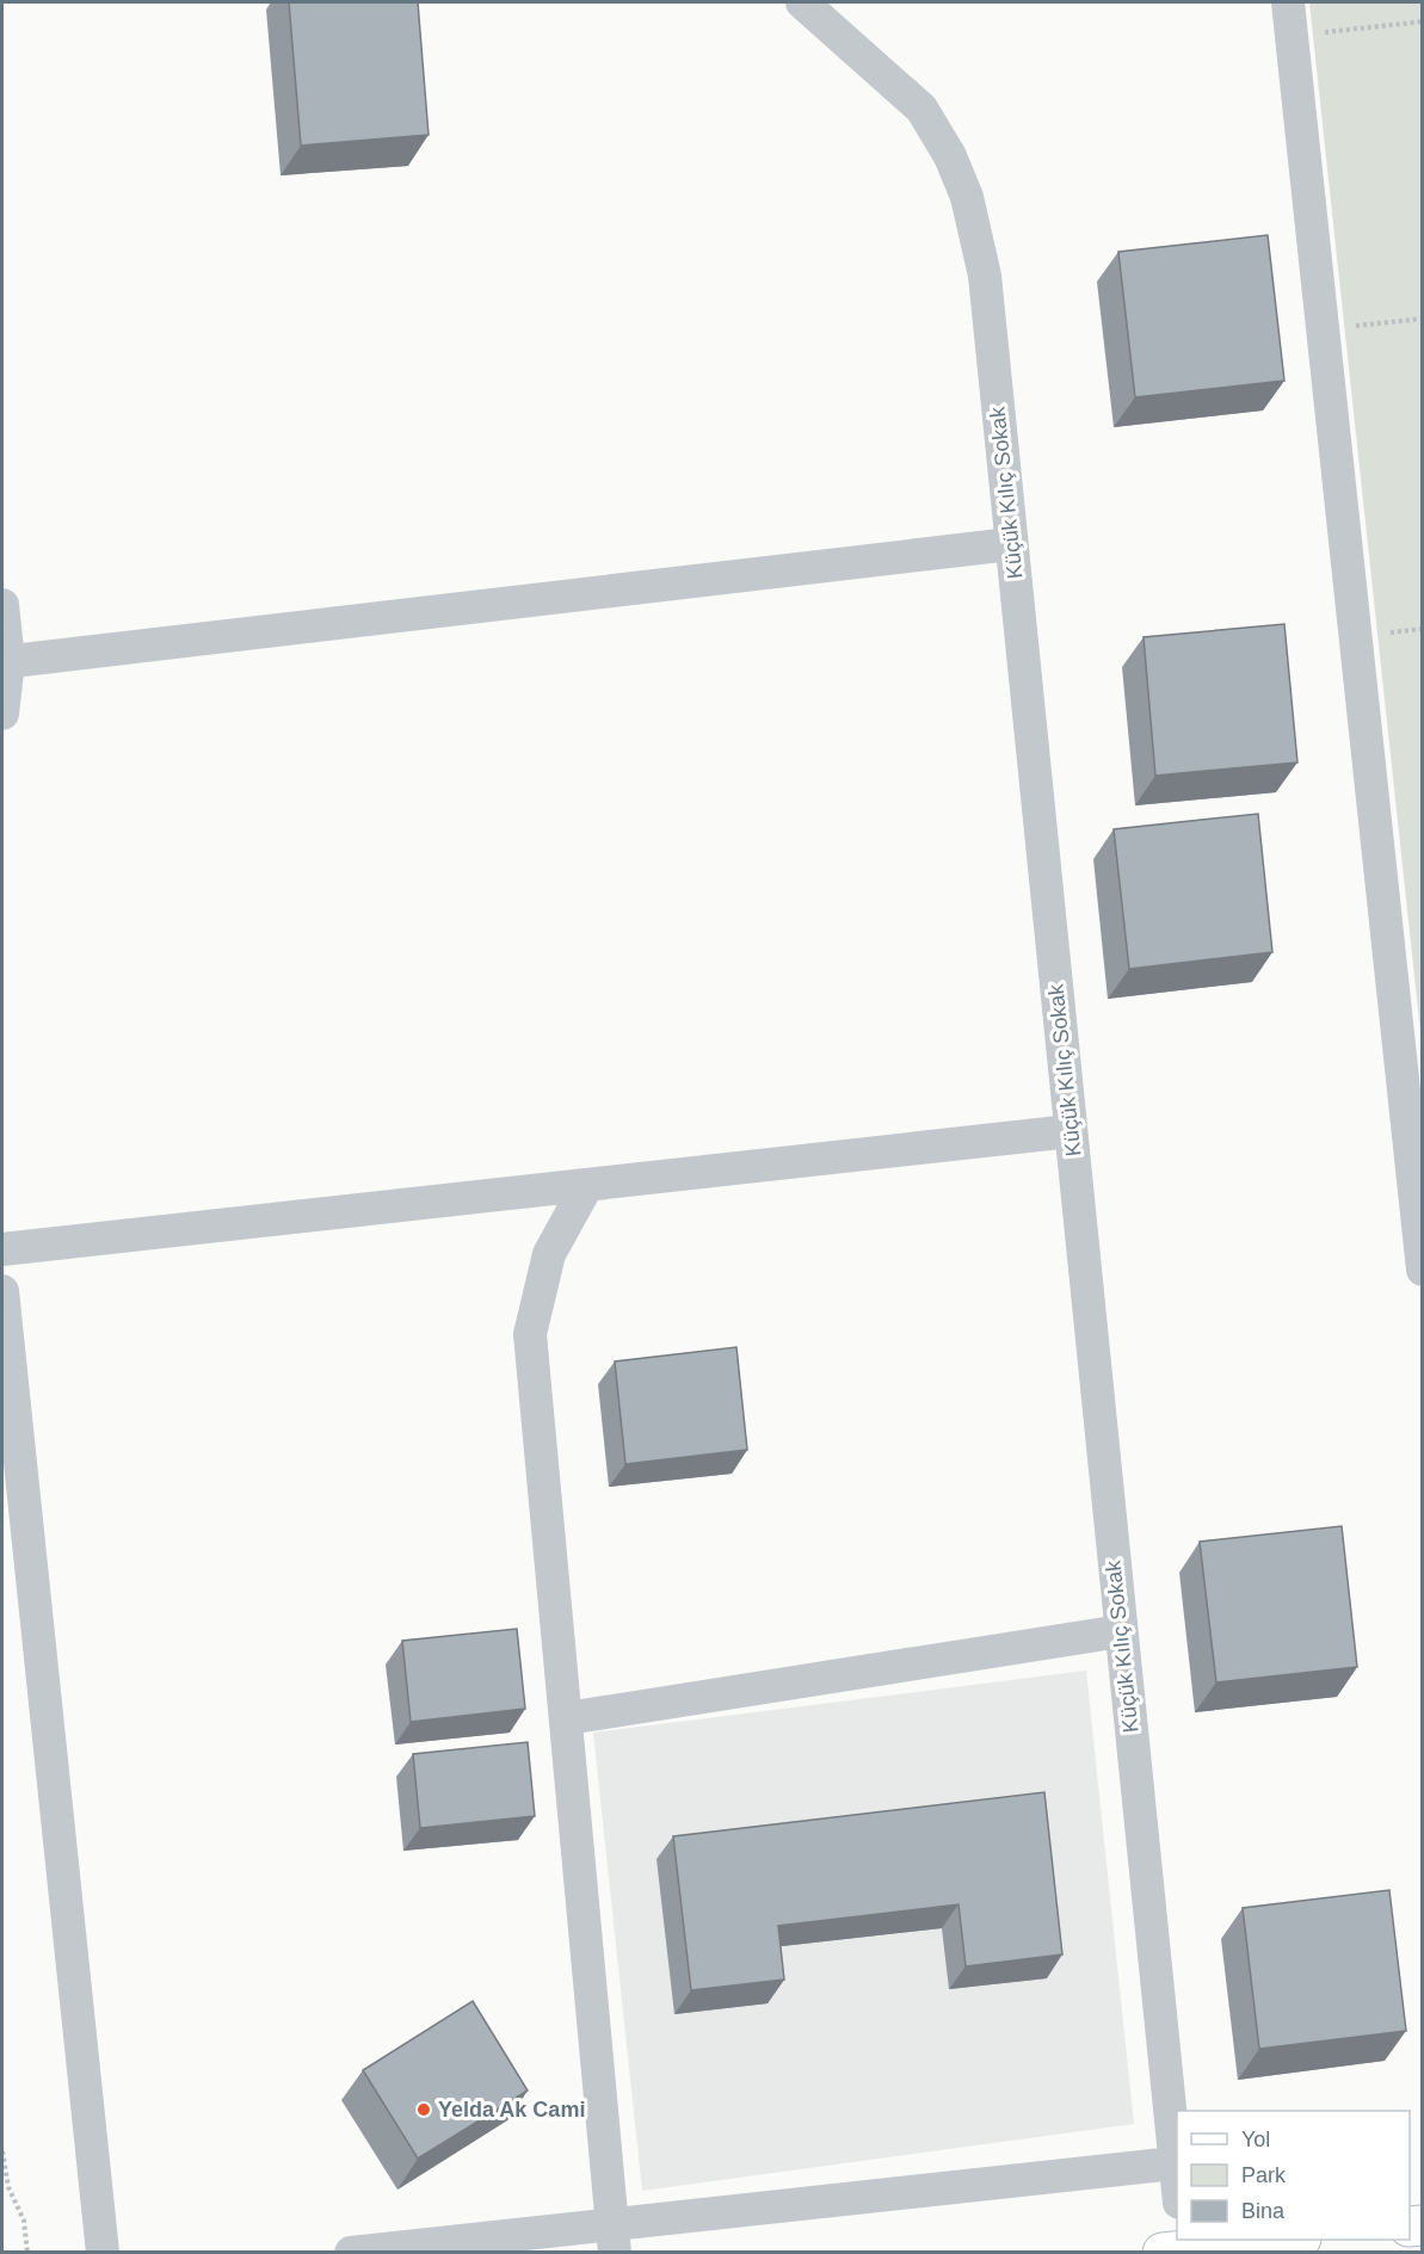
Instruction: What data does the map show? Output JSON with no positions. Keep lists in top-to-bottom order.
{
  "streets": {
    "street": ["Küçük Kılıç Sokak"]
  },
  "places": ["Yelda Ak Cami"],
  "legend": ["Yol", "Park", "Bina"]
}
